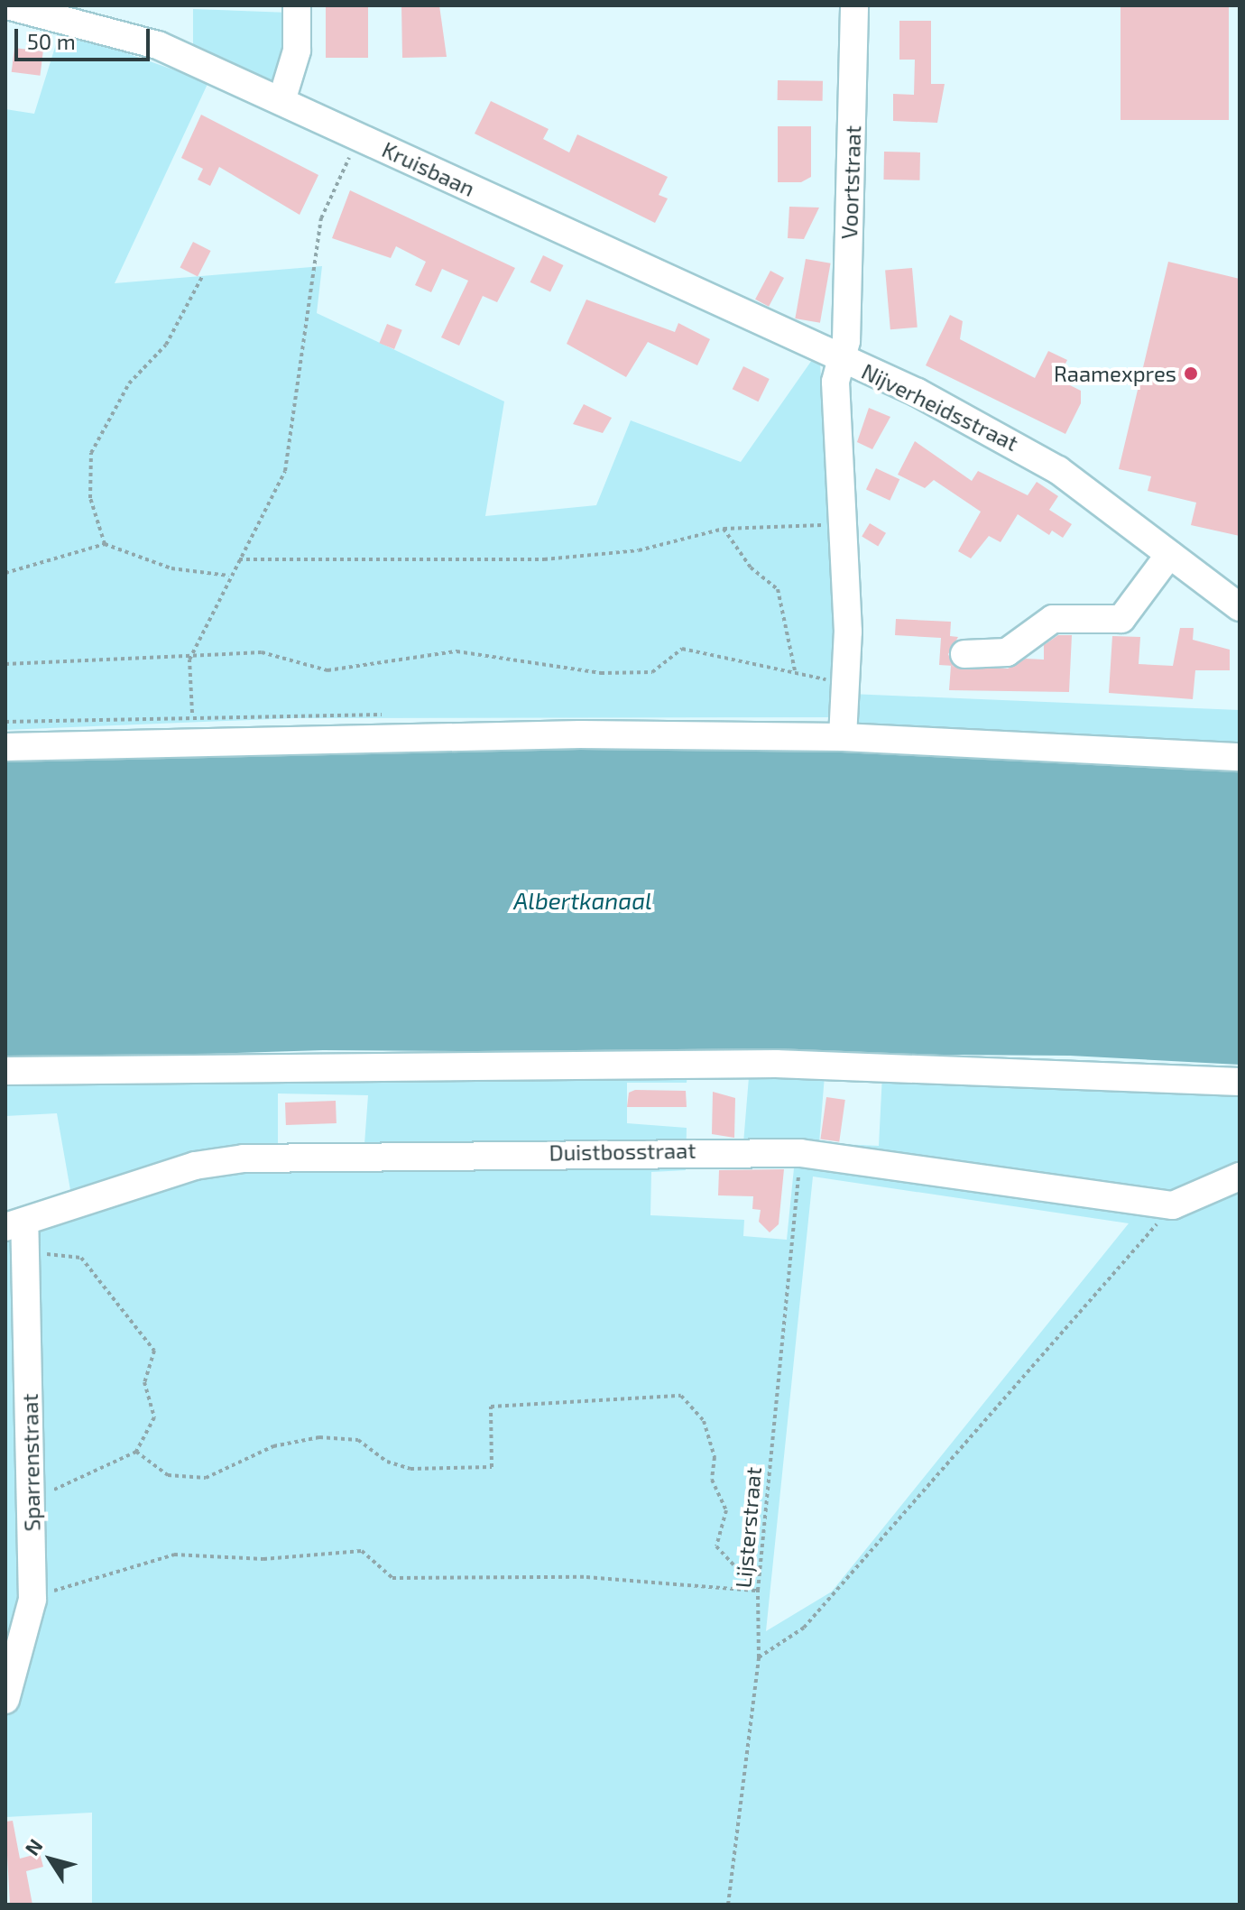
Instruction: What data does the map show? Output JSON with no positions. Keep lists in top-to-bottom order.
{
  "streets": {
    "street": [
      "Kruisbaan",
      "Voortstraat",
      "Nijverheidsstraat",
      "Duistbosstraat",
      "Sparrenstraat"
    ],
    "path": ["Lijsterstraat"]
  },
  "crossings": [
    ["Kruisbaan", "Voortstraat"],
    ["Kruisbaan", "Nijverheidsstraat"],
    ["Voortstraat", "Nijverheidsstraat"],
    ["Duistbosstraat", "Sparrenstraat"],
    ["Duistbosstraat", "Lijsterstraat"]
  ],
  "water": ["Albertkanaal"],
  "places": ["Raamexpres"],
  "scale_bar": "50 m",
  "north": "top left"
}
